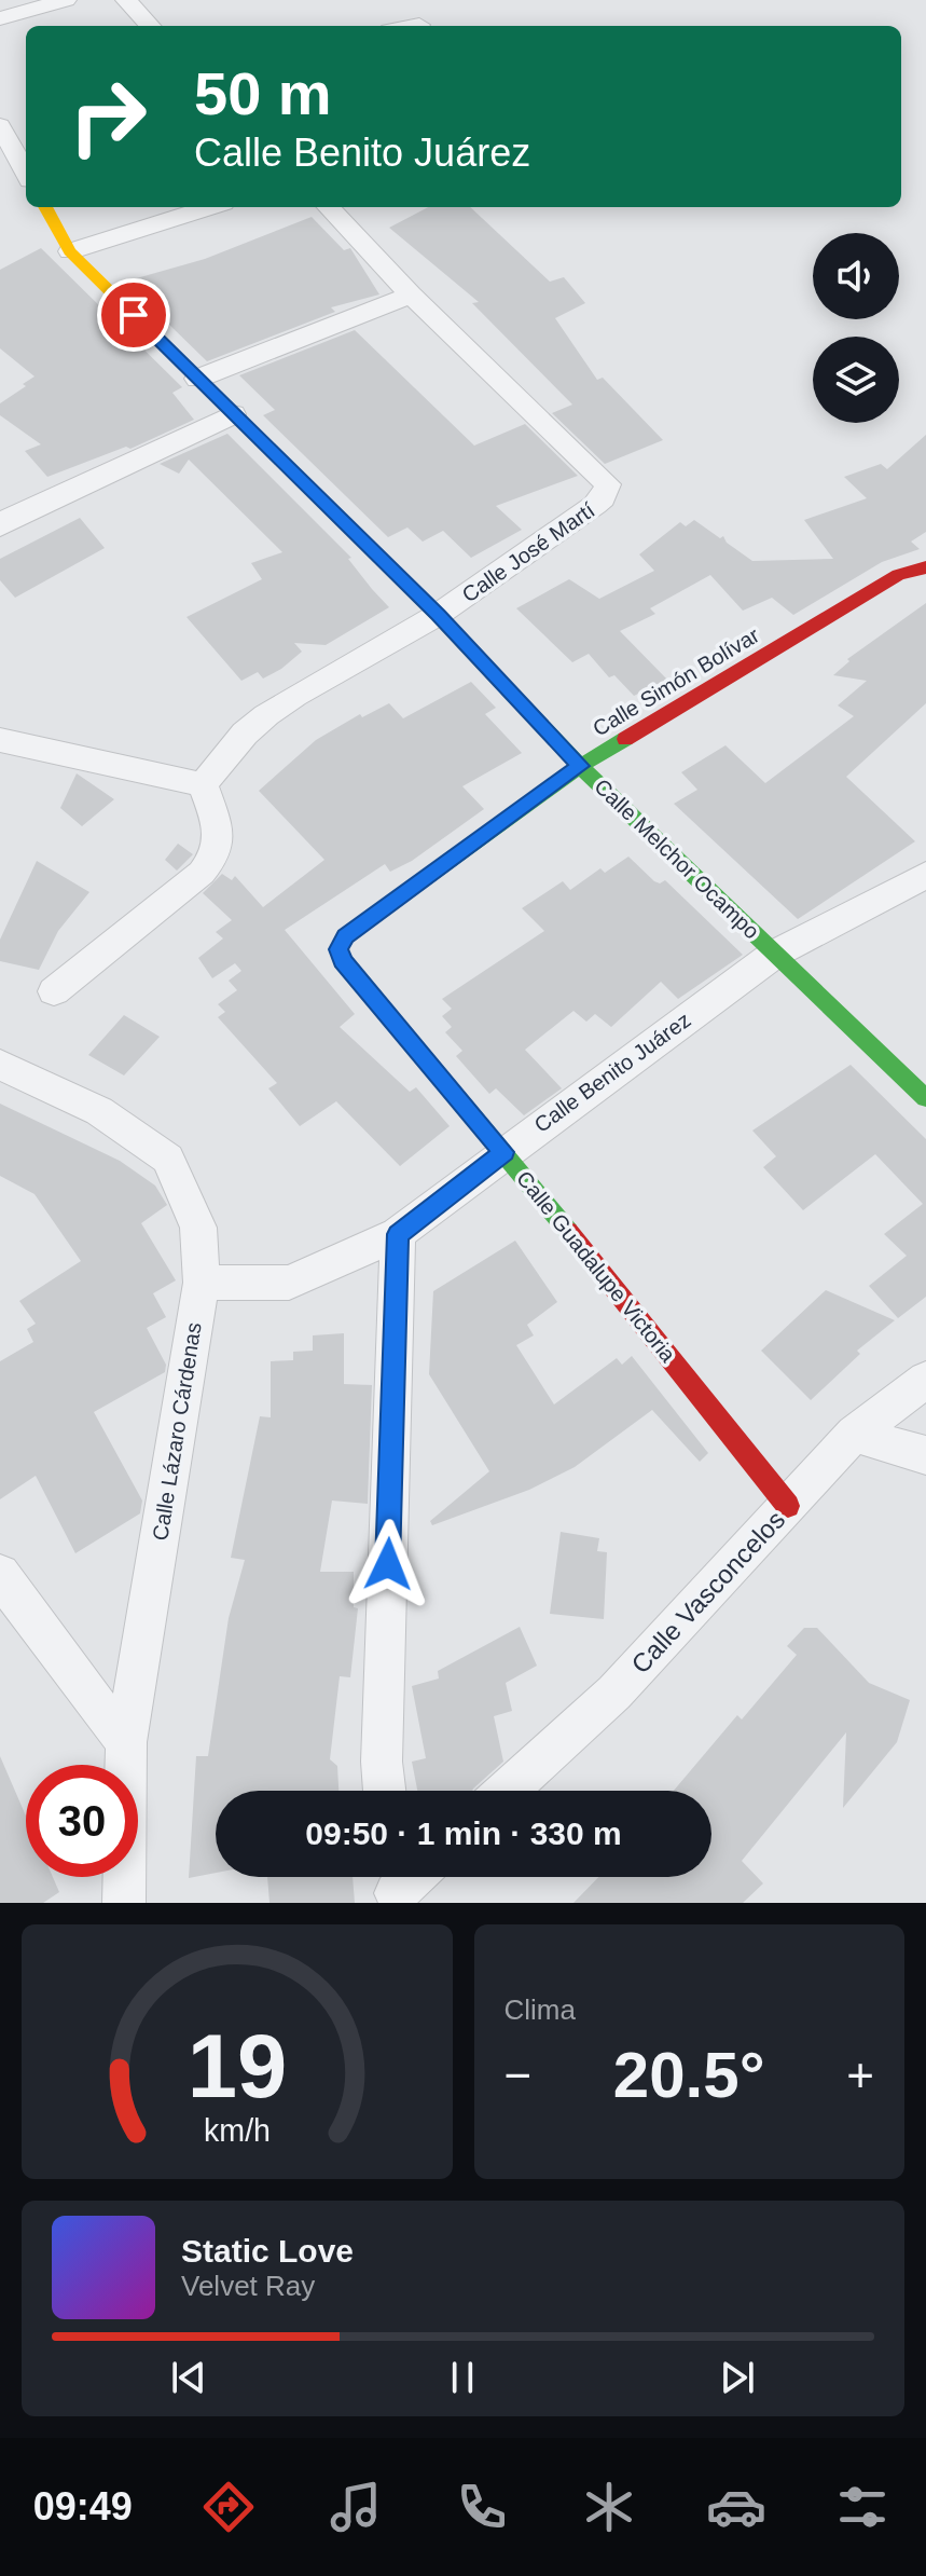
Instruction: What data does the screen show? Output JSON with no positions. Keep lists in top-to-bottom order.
{
  "streets": {
    "street": [
      "Calle José Martí",
      "Calle Simón Bolívar",
      "Calle Melchor Ocampo",
      "Calle Benito Juárez",
      "Calle Guadalupe Victoria",
      "Calle Lázaro Cárdenas",
      "Calle Vasconcelos"
    ]
  },
  "crossings": [
    ["Calle José Martí", "Calle Melchor Ocampo"],
    ["Calle Simón Bolívar", "Calle Melchor Ocampo"],
    ["Calle Simón Bolívar", "Calle Guadalupe Victoria"],
    ["Calle Melchor Ocampo", "Calle Benito Juárez"],
    ["Calle Benito Juárez", "Calle Guadalupe Victoria"],
    ["Calle Benito Juárez", "Calle Lázaro Cárdenas"],
    ["Calle Guadalupe Victoria", "Calle Vasconcelos"]
  ],
  "page": {
    "turn": ["50 m", "Calle Benito Juárez"],
    "limit": "30",
    "trip": "09:50 · 1 min · 330 m",
    "tile": "Clima",
    "heat": ["−", "20.5°", "+"],
    "song": ["Static Love", "Velvet Ray"],
    "tabs": "09:49",
    "gauge": ["19", "km/h"]
  }
}
